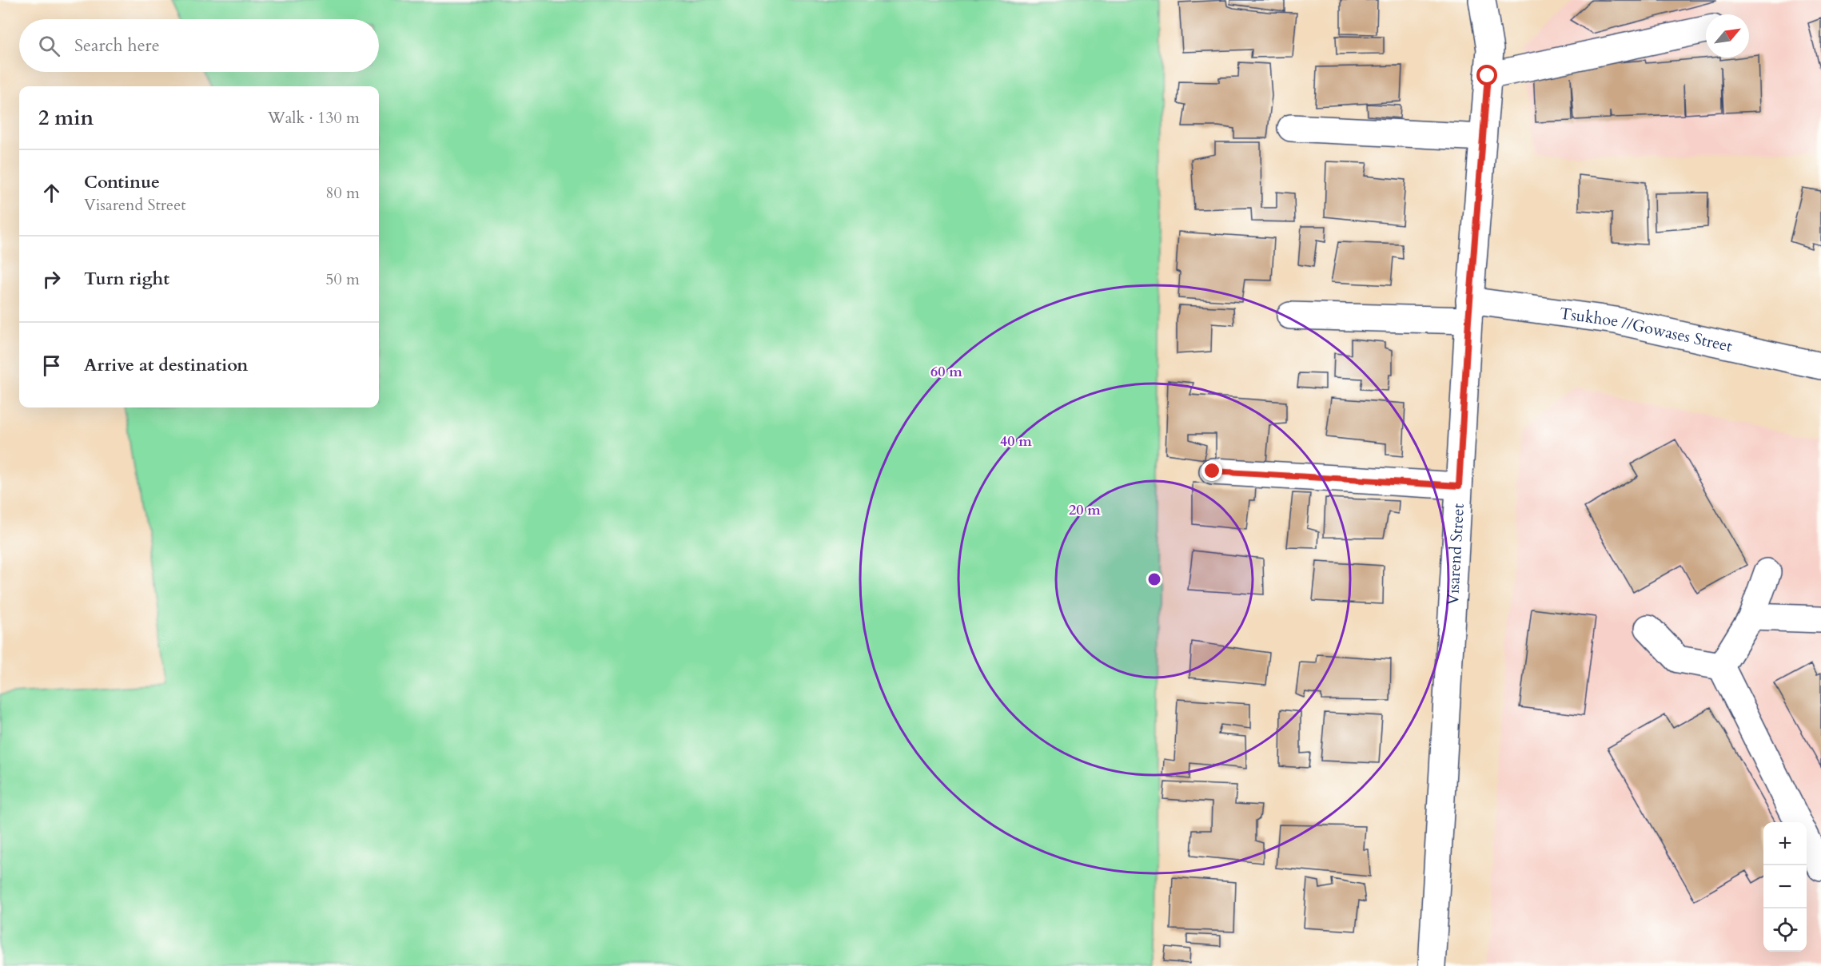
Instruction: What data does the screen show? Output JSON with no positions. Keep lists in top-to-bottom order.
{
  "streets": {
    "street": ["Tsukhoe //Gowases Street", "Visarend Street"]
  },
  "crossings": [
    ["Tsukhoe //Gowases Street", "Visarend Street"]
  ],
  "north": "top right",
  "page": {
    "search": "Search here",
    "heading": ["2 min", "Walk · 130 m"],
    "list": [
      ["Continue", "Visarend Street", "80 m"],
      ["Turn right", "50 m"],
      "Arrive at destination"
    ],
    "map_buttons": ["+", "−"]
  },
  "rings": ["60 m", "40 m", "20 m"]
}
